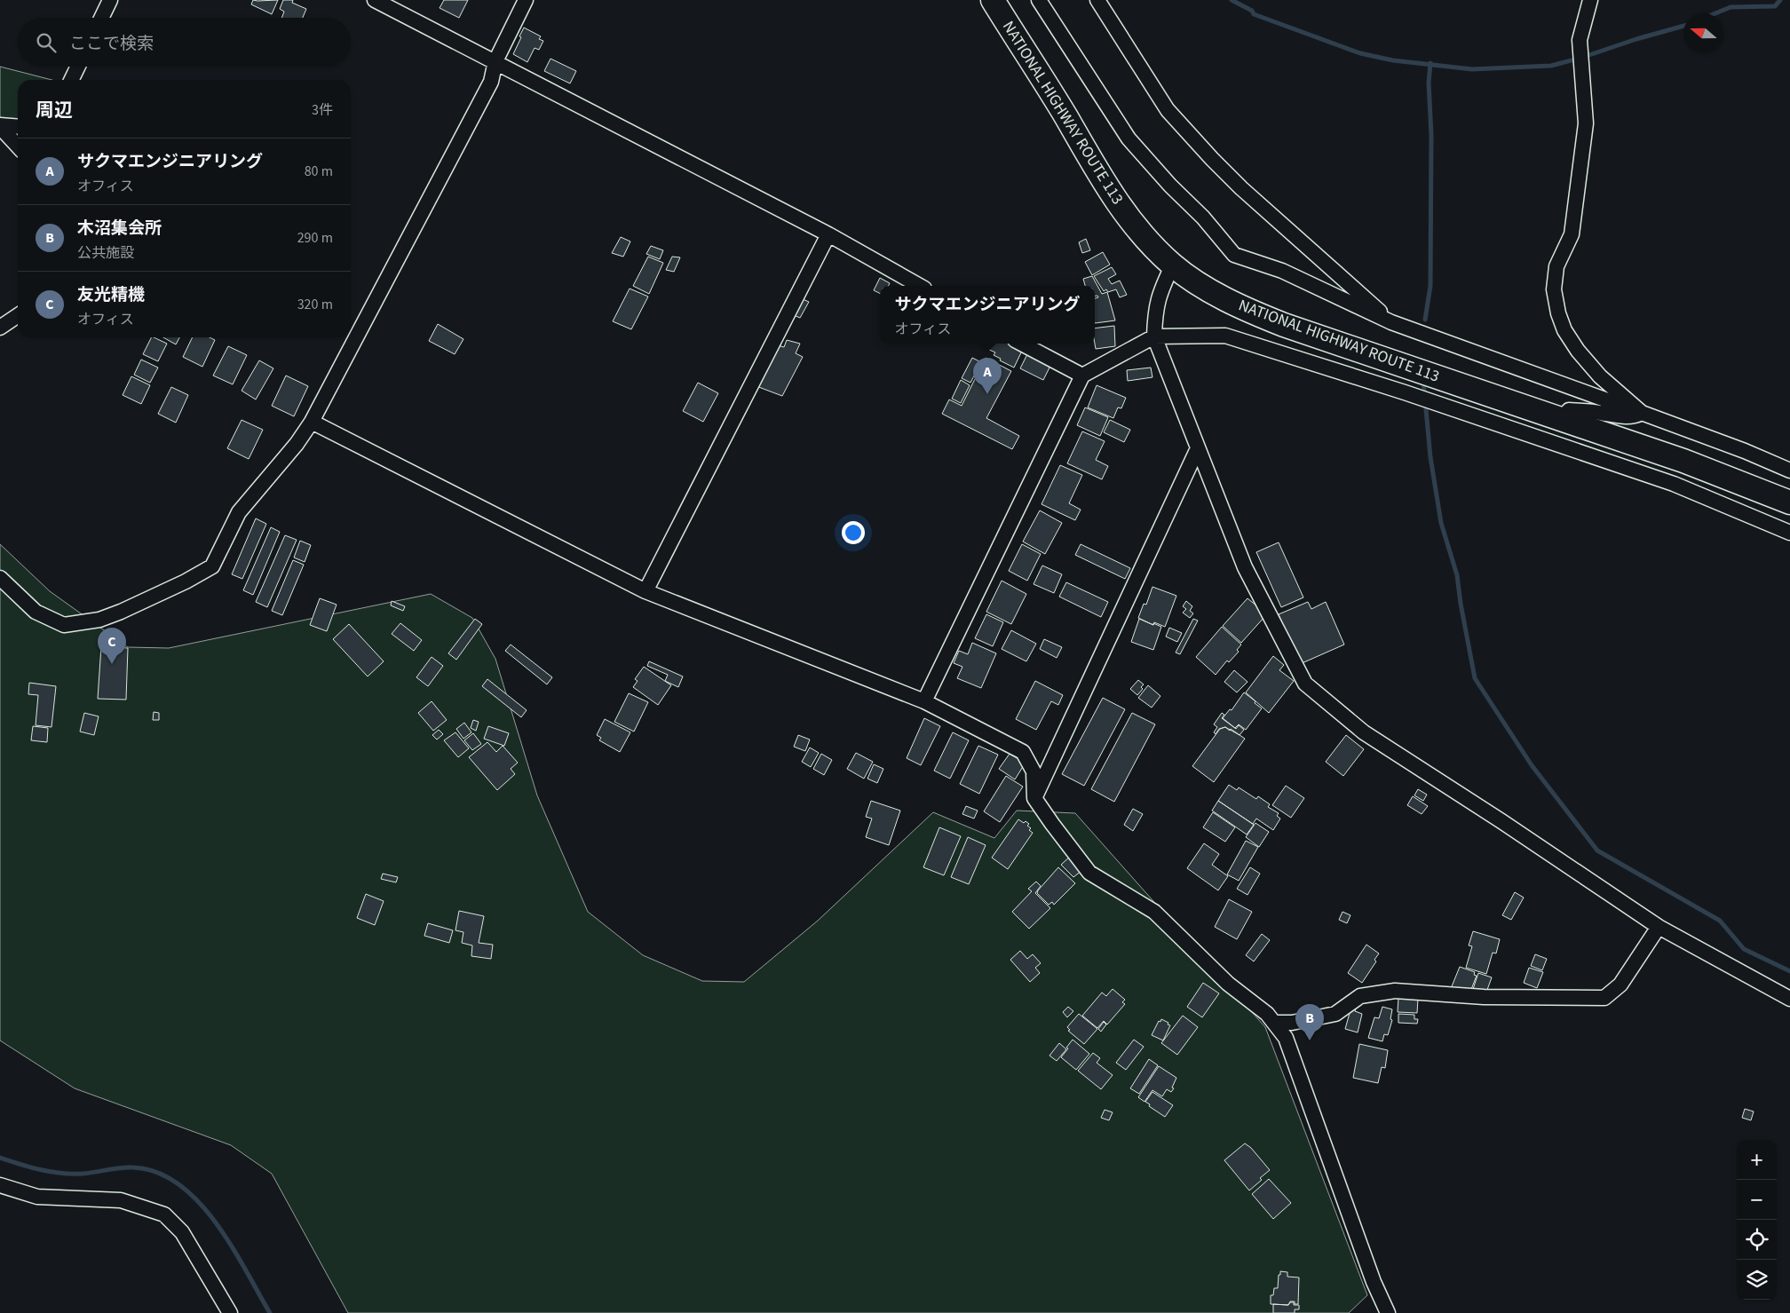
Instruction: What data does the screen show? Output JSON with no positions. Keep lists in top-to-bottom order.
{
  "streets": {
    "highway": ["NATIONAL HIGHWAY ROUTE 113"]
  },
  "north": "left",
  "page": {
    "search": "ここで検索",
    "heading": ["周辺", "3件"],
    "list": [
      {
        "mark": "A",
        "name": "サクマエンジニアリング",
        "note": "オフィス",
        "value": "80 m"
      },
      {
        "mark": "B",
        "name": "木沼集会所",
        "note": "公共施設",
        "value": "290 m"
      },
      {
        "mark": "C",
        "name": "友光精機",
        "note": "オフィス",
        "value": "320 m"
      }
    ],
    "popup": ["サクマエンジニアリング", "オフィス"],
    "pins": ["A", "C", "B"],
    "map_buttons": ["+", "−"]
  }
}
